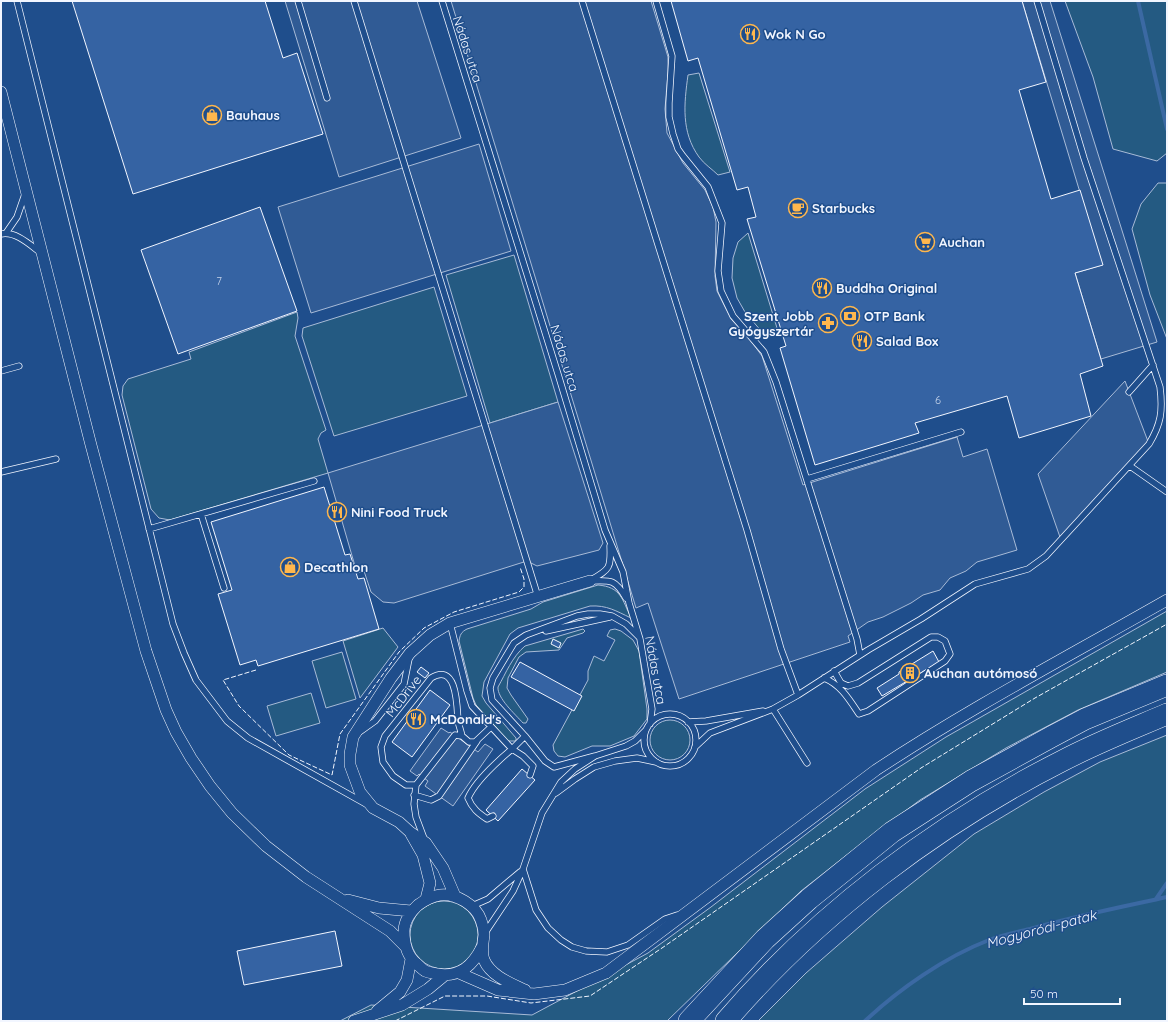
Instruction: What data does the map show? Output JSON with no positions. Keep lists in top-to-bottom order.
{
  "streets": {
    "lane": ["Nádas utca", "McDrive"]
  },
  "water": ["Mogyoródi-patak"],
  "places": {
    "restaurant": [
      "Wok N Go",
      "Buddha Original",
      "Salad Box",
      "Nini Food Truck",
      "McDonald's"
    ],
    "shop": ["Bauhaus", "Decathlon"],
    "cafe": ["Starbucks"],
    "supermarket": ["Auchan"],
    "bank": ["OTP Bank"],
    "pharmacy": ["Szent Jobb Gyógyszertár"],
    "building": ["Auchan autómosó"]
  },
  "house_numbers": ["7", "6"],
  "scale_bar": "50 m"
}
